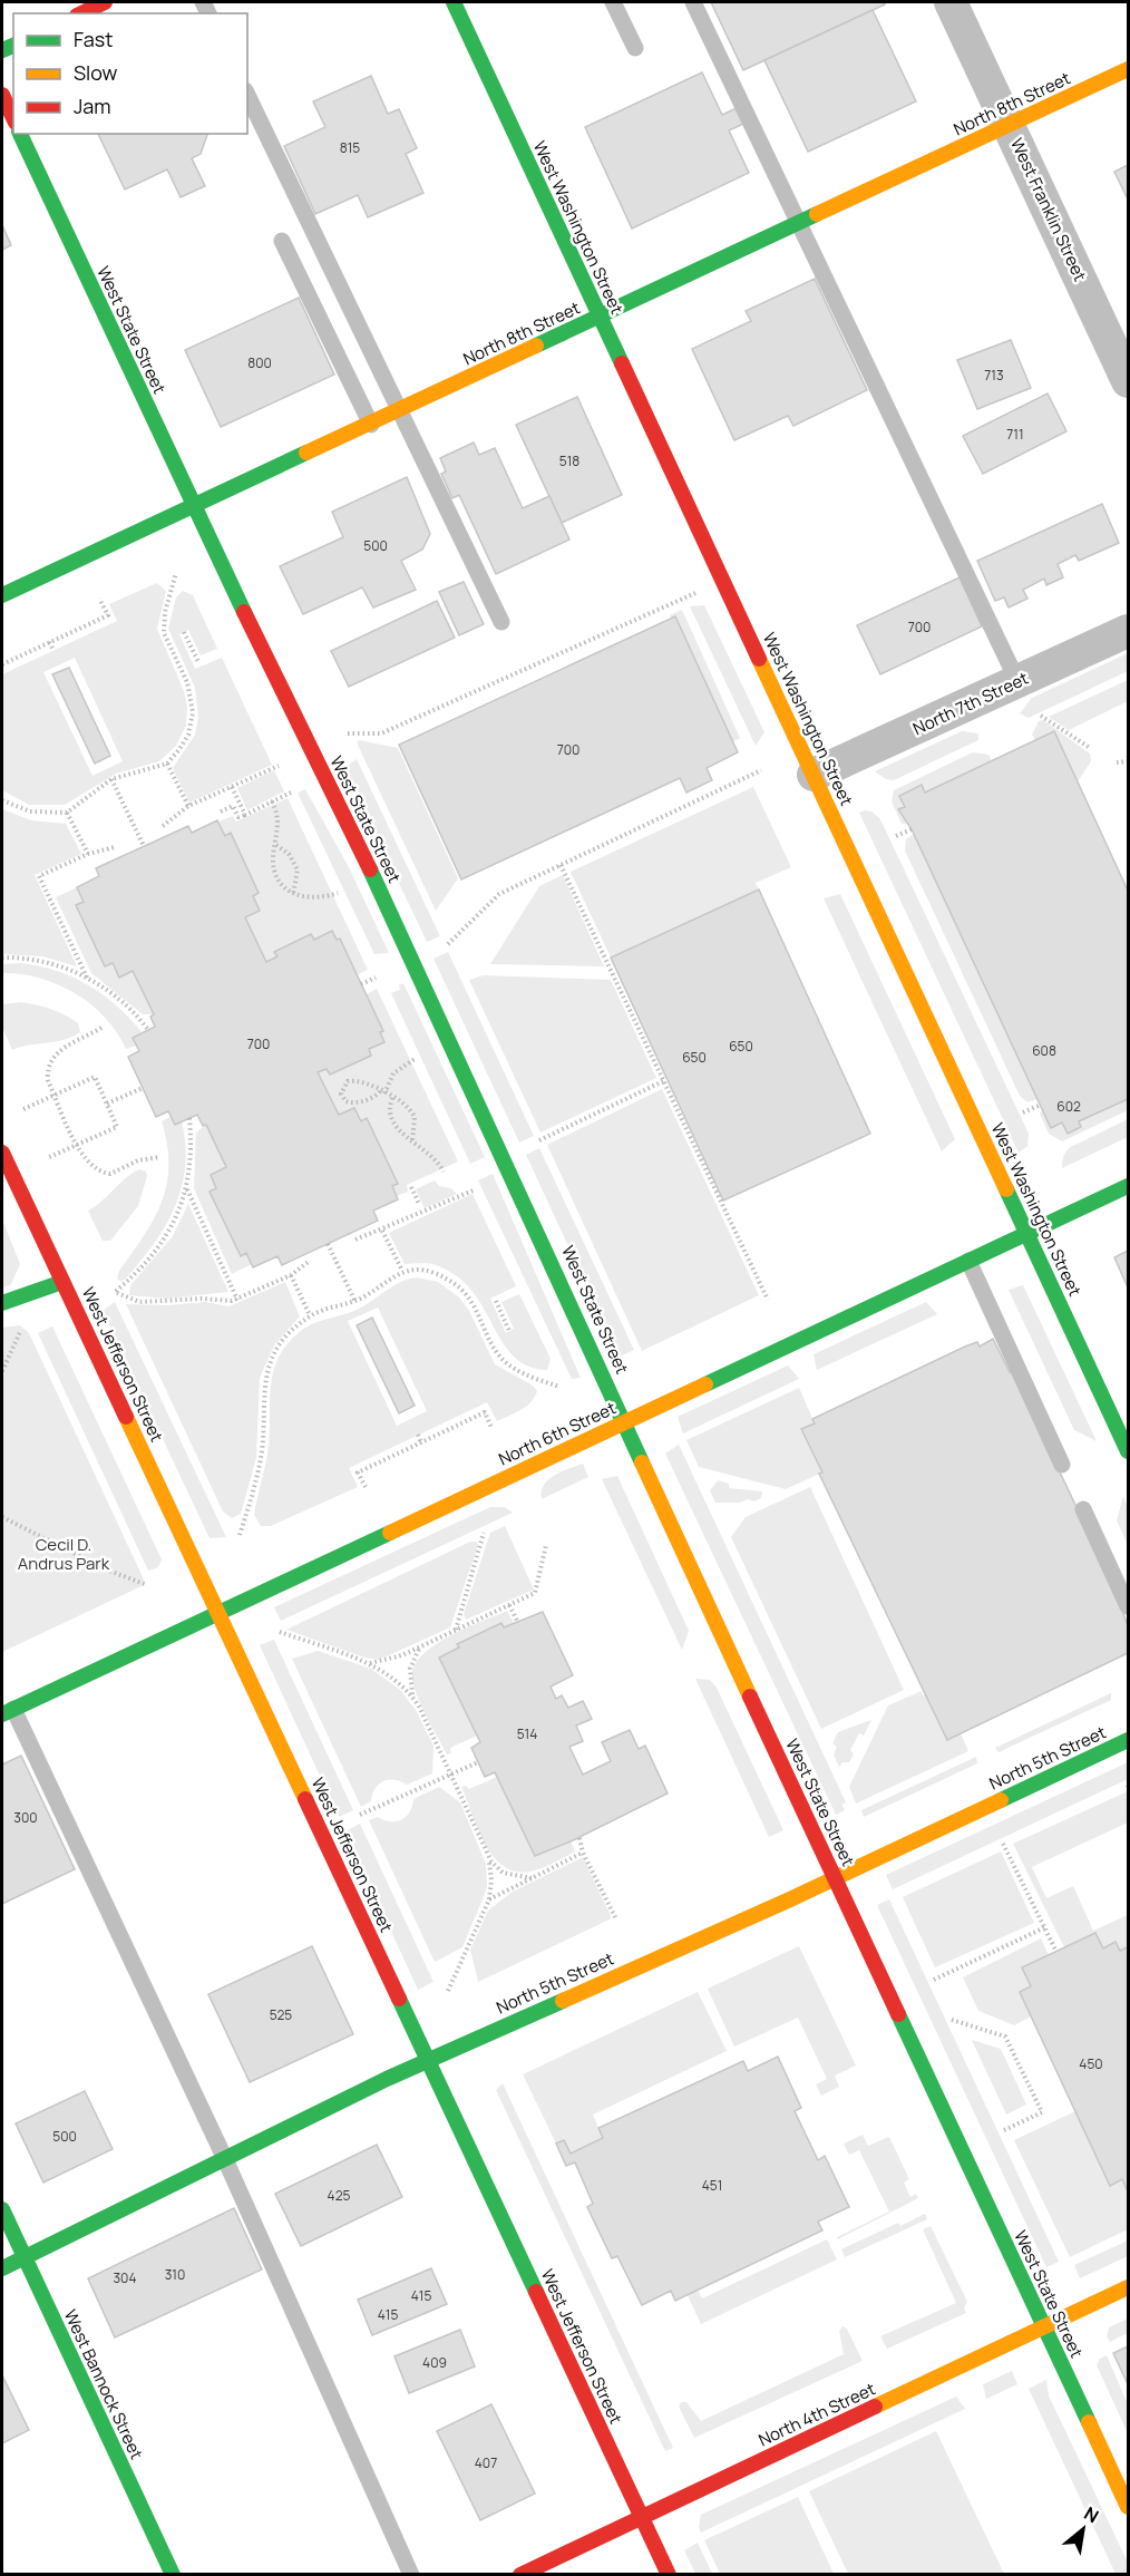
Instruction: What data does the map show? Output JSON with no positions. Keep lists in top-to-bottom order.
{
  "streets": {
    "street": [
      "North 8th Street",
      "West Franklin Street",
      "West Washington Street",
      "West State Street",
      "North 7th Street",
      "West Jefferson Street",
      "North 6th Street",
      "North 5th Street",
      "West Bannock Street",
      "North 4th Street"
    ]
  },
  "crossings": [
    ["North 8th Street", "West Franklin Street"],
    ["North 8th Street", "West Washington Street"],
    ["North 8th Street", "West State Street"],
    ["West Washington Street", "North 7th Street"],
    ["West Washington Street", "North 6th Street"],
    ["West State Street", "North 6th Street"],
    ["West State Street", "North 5th Street"],
    ["West State Street", "North 4th Street"],
    ["West Jefferson Street", "North 6th Street"],
    ["West Jefferson Street", "North 5th Street"],
    ["West Jefferson Street", "North 4th Street"],
    ["North 5th Street", "West Bannock Street"]
  ],
  "parks": ["Cecil D. Andrus Park"],
  "house_numbers": [
    "815",
    "800",
    "713",
    "711",
    "518",
    "500",
    "700",
    "700",
    "700",
    "650",
    "608",
    "650",
    "602",
    "514",
    "300",
    "525",
    "450",
    "500",
    "451",
    "425",
    "310",
    "304",
    "415",
    "415",
    "409",
    "407"
  ],
  "legend": ["Fast", "Slow", "Jam"],
  "north": "top right"
}
